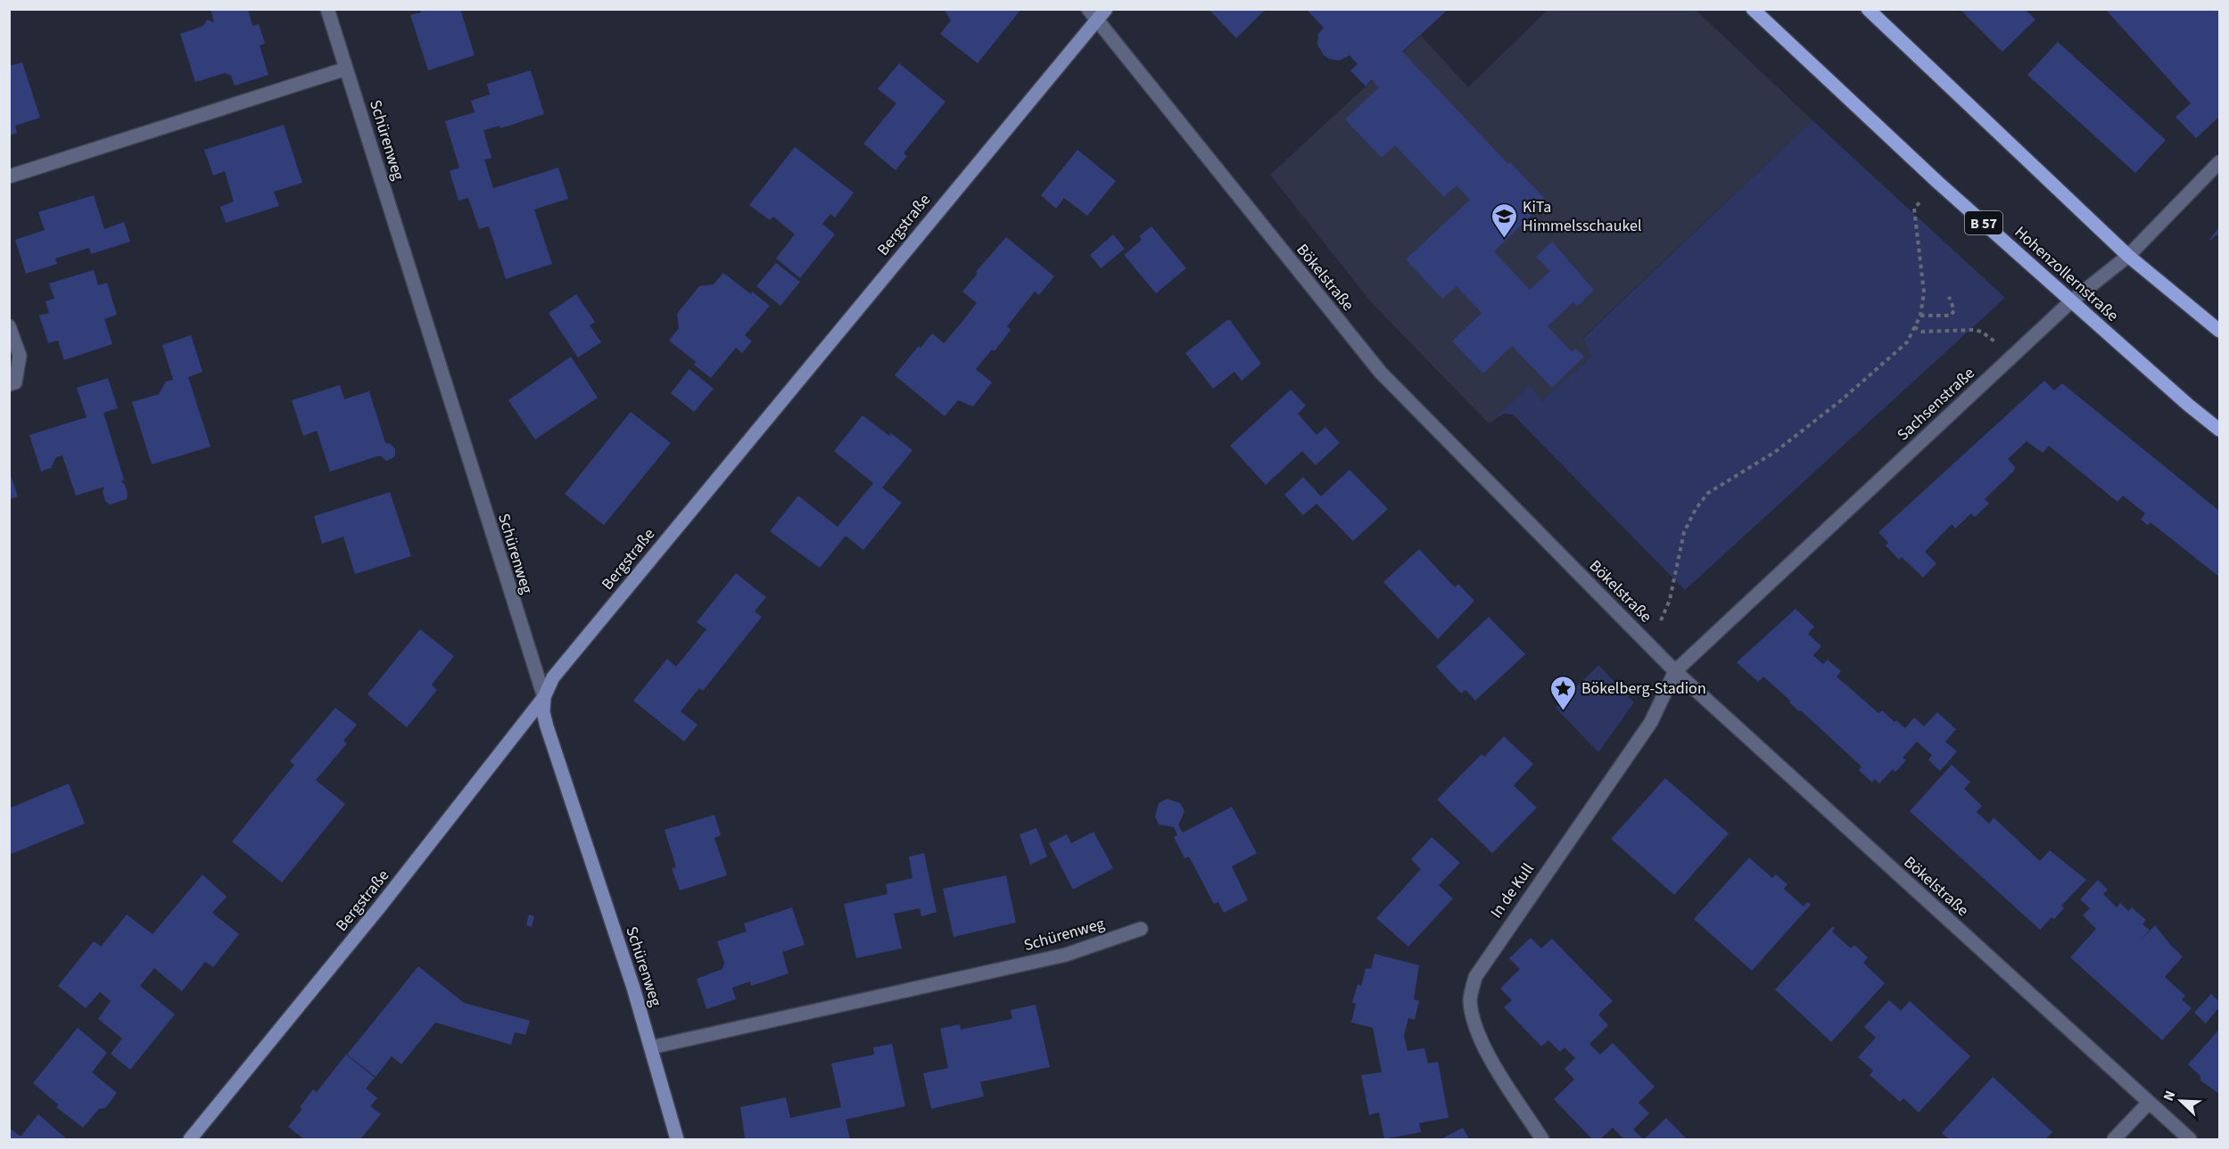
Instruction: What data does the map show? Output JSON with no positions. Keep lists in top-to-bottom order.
{
  "streets": {
    "main road": [
      "Schürenweg",
      "B 57",
      "Bergstraße",
      "Hohenzollernstraße"
    ],
    "street": ["Bökelstraße", "Sachsenstraße", "In de Kull"]
  },
  "crossings": [
    ["Schürenweg", "Bergstraße"],
    ["Bergstraße", "Bökelstraße"],
    ["Hohenzollernstraße", "Sachsenstraße"],
    ["Bökelstraße", "Sachsenstraße"],
    ["Bökelstraße", "In de Kull"],
    ["Sachsenstraße", "In de Kull"]
  ],
  "places": {
    "school or university": ["KiTa Himmelsschaukel"],
    "place": ["Bökelberg-Stadion"]
  },
  "north": "top left"
}
